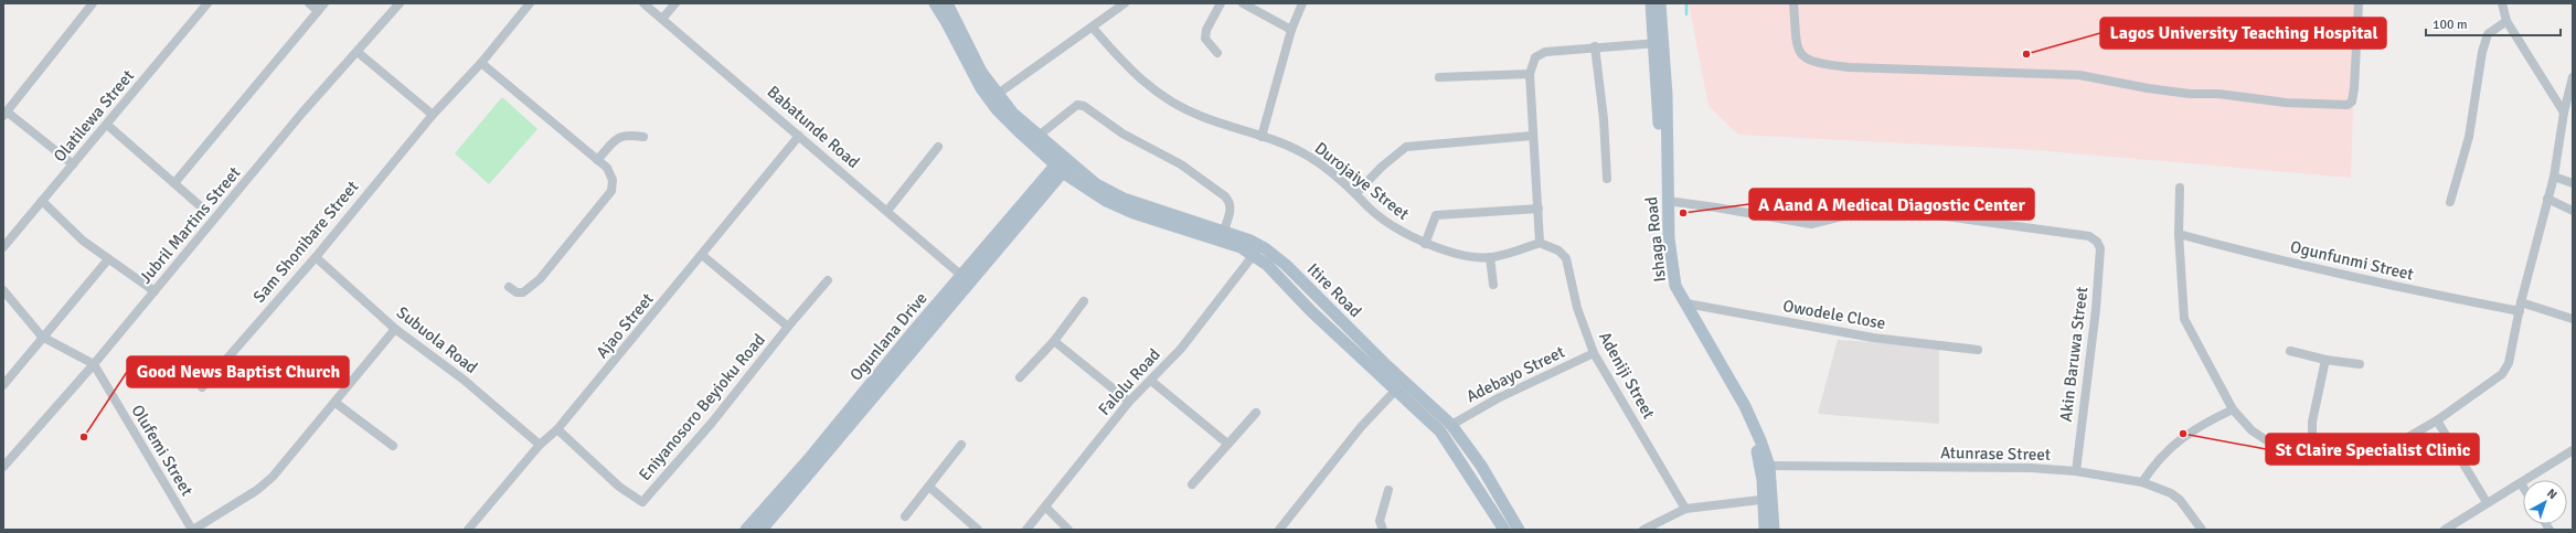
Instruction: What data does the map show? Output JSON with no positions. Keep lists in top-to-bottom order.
{
  "streets": {
    "main road": ["Ishaga Road", "Itire Road", "Ogunlana Drive"],
    "street": [
      "Olatilewa Street",
      "Babatunde Road",
      "Durojaiye Street",
      "Jubril Martins Street",
      "Sam Shonibare Street",
      "Ogunfunmi Street",
      "Owodele Close",
      "Ajao Street",
      "Subuola Road",
      "Akin Baruwa Street",
      "Adebayo Street",
      "Adeniji Street",
      "Falolu Road",
      "Eniyanosoro Beyioku Road",
      "Olufemi Street",
      "Atunrase Street"
    ]
  },
  "crossings": [
    ["Babatunde Road", "Ajao Street"],
    ["Babatunde Road", "Ogunlana Drive"],
    ["Durojaiye Street", "Adeniji Street"],
    ["Jubril Martins Street", "Olufemi Street"],
    ["Ishaga Road", "Owodele Close"],
    ["Ishaga Road", "Akin Baruwa Street"],
    ["Ishaga Road", "Atunrase Street"],
    ["Sam Shonibare Street", "Subuola Road"],
    ["Itire Road", "Ogunlana Drive"],
    ["Itire Road", "Adebayo Street"],
    ["Itire Road", "Falolu Road"],
    ["Ajao Street", "Subuola Road"],
    ["Ajao Street", "Eniyanosoro Beyioku Road"],
    ["Akin Baruwa Street", "Atunrase Street"],
    ["Adebayo Street", "Adeniji Street"]
  ],
  "places": [
    "Lagos University Teaching Hospital",
    "A Aand A Medical Diagostic Center",
    "St Claire Specialist Clinic",
    "Good News Baptist Church"
  ],
  "scale_bar": "100 m",
  "north": "top right"
}
